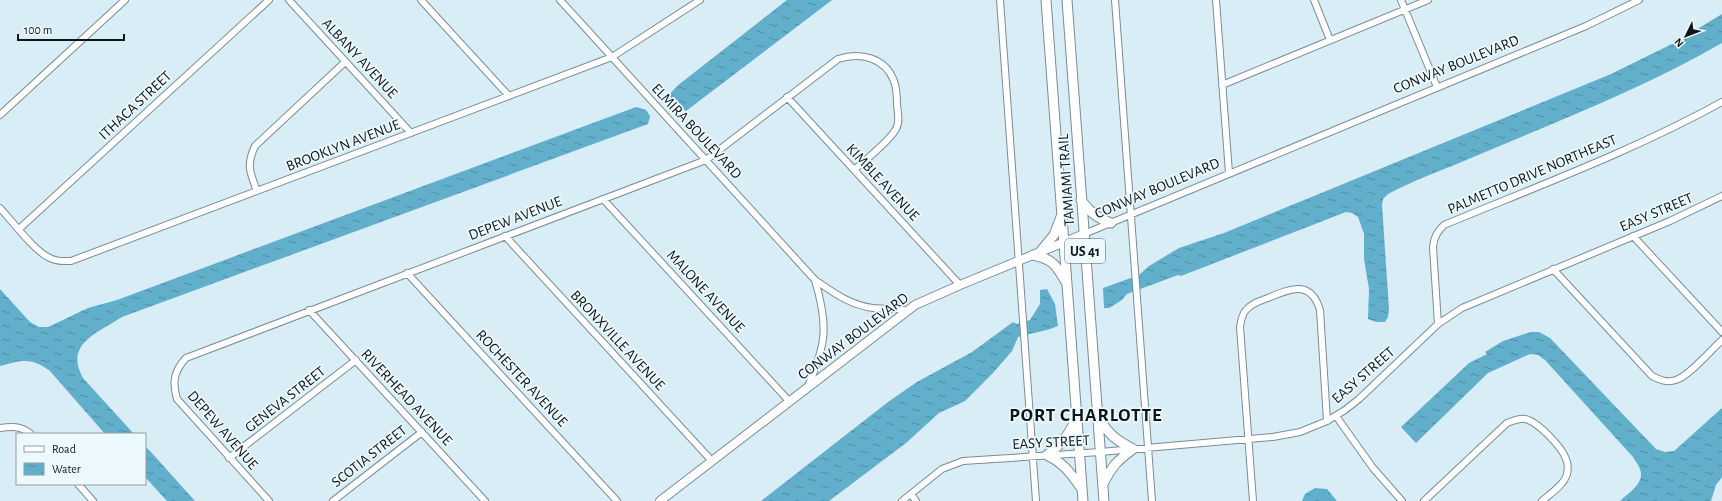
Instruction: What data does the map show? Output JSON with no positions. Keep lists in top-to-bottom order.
{
  "streets": {
    "main road": ["TAMIAMI TRAIL", "US 41"],
    "street": [
      "ALBANY AVENUE",
      "CONWAY BOULEVARD",
      "ITHACA STREET",
      "ELMIRA BOULEVARD",
      "BROOKLYN AVENUE",
      "PALMETTO DRIVE NORTHEAST",
      "KIMBLE AVENUE",
      "EASY STREET",
      "DEPEW AVENUE",
      "MALONE AVENUE",
      "BRONXVILLE AVENUE",
      "ROCHESTER AVENUE",
      "RIVERHEAD AVENUE",
      "GENEVA STREET",
      "SCOTIA STREET"
    ]
  },
  "crossings": [
    ["ALBANY AVENUE", "BROOKLYN AVENUE"],
    ["CONWAY BOULEVARD", "ELMIRA BOULEVARD"],
    ["CONWAY BOULEVARD", "TAMIAMI TRAIL"],
    ["CONWAY BOULEVARD", "KIMBLE AVENUE"],
    ["CONWAY BOULEVARD", "MALONE AVENUE"],
    ["CONWAY BOULEVARD", "BRONXVILLE AVENUE"],
    ["ITHACA STREET", "BROOKLYN AVENUE"],
    ["ELMIRA BOULEVARD", "BROOKLYN AVENUE"],
    ["ELMIRA BOULEVARD", "DEPEW AVENUE"],
    ["PALMETTO DRIVE NORTHEAST", "EASY STREET"],
    ["TAMIAMI TRAIL", "EASY STREET"],
    ["KIMBLE AVENUE", "DEPEW AVENUE"],
    ["DEPEW AVENUE", "MALONE AVENUE"],
    ["DEPEW AVENUE", "BRONXVILLE AVENUE"],
    ["DEPEW AVENUE", "ROCHESTER AVENUE"],
    ["DEPEW AVENUE", "RIVERHEAD AVENUE"],
    ["DEPEW AVENUE", "GENEVA STREET"],
    ["RIVERHEAD AVENUE", "GENEVA STREET"],
    ["RIVERHEAD AVENUE", "SCOTIA STREET"]
  ],
  "districts": ["PORT CHARLOTTE"],
  "legend": ["Road", "Water"],
  "scale_bar": "100 m",
  "north": "bottom left"
}
